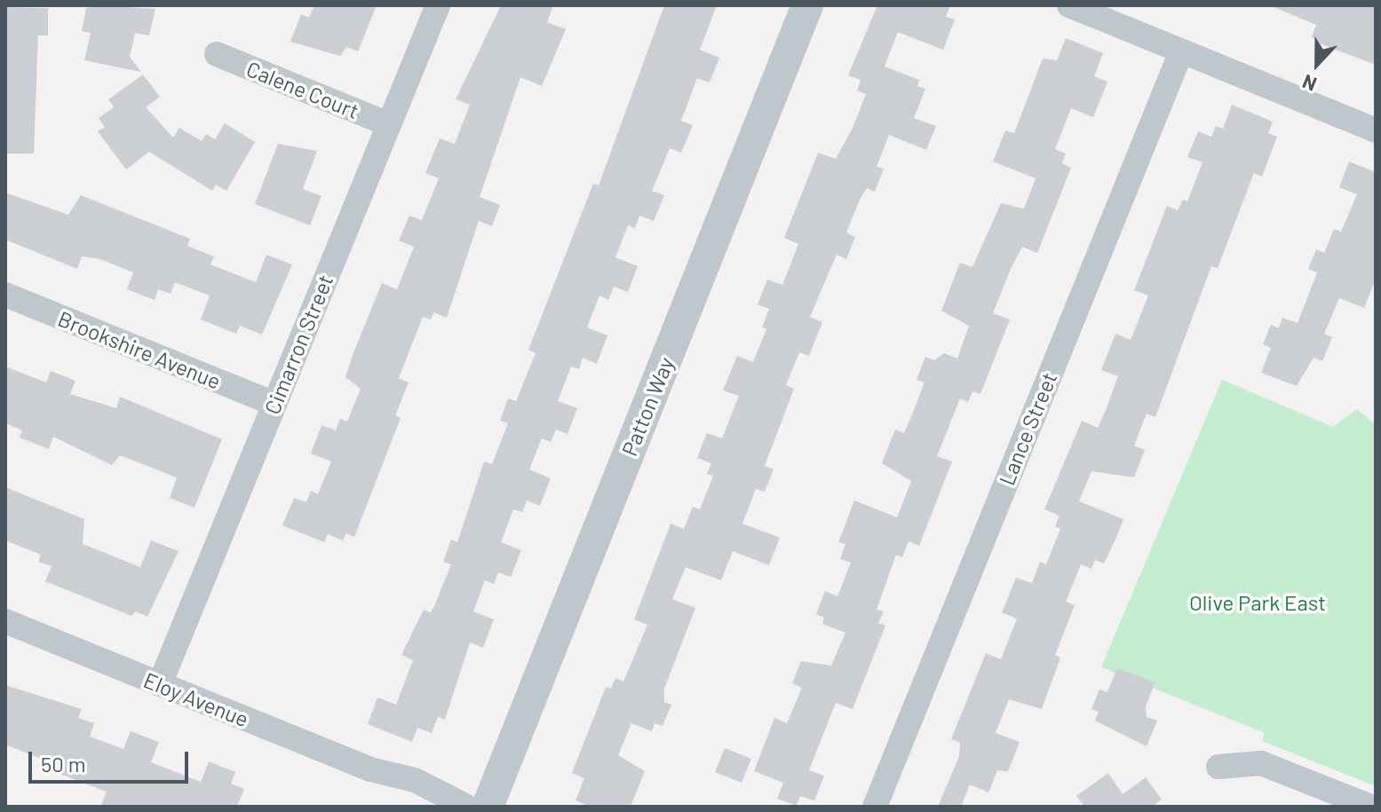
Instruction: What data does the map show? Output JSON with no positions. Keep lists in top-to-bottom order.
{
  "streets": {
    "street": [
      "Calene Court",
      "Cimarron Street",
      "Brookshire Avenue",
      "Patton Way",
      "Lance Street",
      "Eloy Avenue"
    ]
  },
  "crossings": [
    ["Calene Court", "Cimarron Street"],
    ["Cimarron Street", "Brookshire Avenue"],
    ["Cimarron Street", "Eloy Avenue"]
  ],
  "parks": ["Olive Park East"],
  "scale_bar": "50 m",
  "north": "bottom"
}
